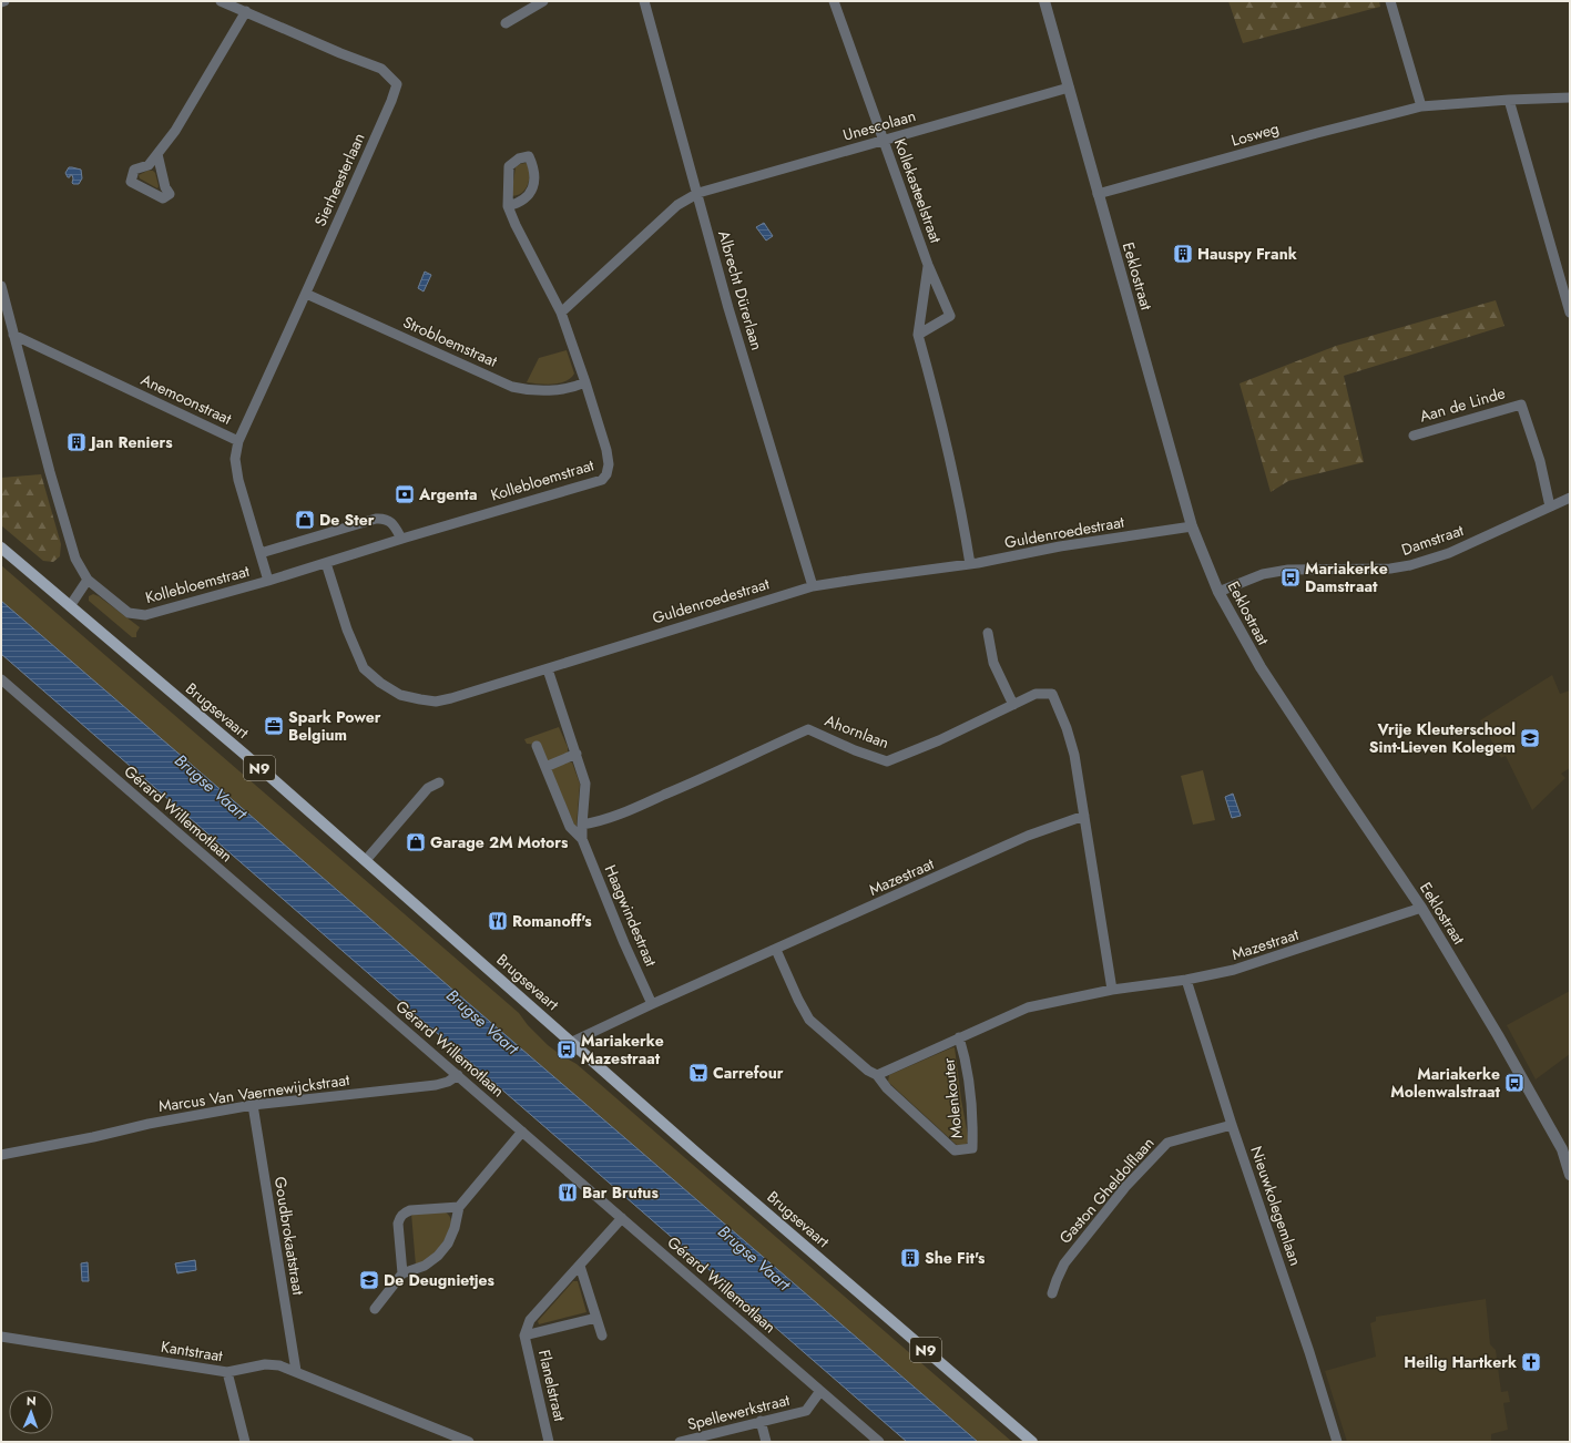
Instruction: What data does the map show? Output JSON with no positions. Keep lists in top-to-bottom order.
{
  "streets": {
    "main road": ["Brugsevaart", "N9"],
    "street": [
      "Unescolaan",
      "Losweg",
      "Sierheesterlaan",
      "Kollekasteelstraat",
      "Eeklostraat",
      "Albrecht Dürerlaan",
      "Strobloemstraat",
      "Anemoonstraat",
      "Aan de Linde",
      "Kollebloemstraat",
      "Guldenroedestraat",
      "Damstraat",
      "Ahornlaan",
      "Gérard Willemotlaan",
      "Mazestraat",
      "Haagwindestraat",
      "Marcus Van Vaernewijckstraat",
      "Molenkouter",
      "Gaston Gheldolflaan",
      "Nieuwkolegemlaan",
      "Goudbrokaatstraat",
      "Kantstraat",
      "Flanelstraat",
      "Spellewerkstraat"
    ]
  },
  "crossings": [
    ["Unescolaan", "Kollekasteelstraat"],
    ["Unescolaan", "Eeklostraat"],
    ["Unescolaan", "Albrecht Dürerlaan"],
    ["Losweg", "Eeklostraat"],
    ["Sierheesterlaan", "Strobloemstraat"],
    ["Sierheesterlaan", "Anemoonstraat"],
    ["Kollekasteelstraat", "Guldenroedestraat"],
    ["Eeklostraat", "Guldenroedestraat"],
    ["Eeklostraat", "Damstraat"],
    ["Eeklostraat", "Mazestraat"],
    ["Albrecht Dürerlaan", "Guldenroedestraat"],
    ["Strobloemstraat", "Kollebloemstraat"],
    ["Anemoonstraat", "Kollebloemstraat"],
    ["Aan de Linde", "Damstraat"],
    ["Kollebloemstraat", "Guldenroedestraat"],
    ["Guldenroedestraat", "Haagwindestraat"],
    ["Brugsevaart", "Mazestraat"],
    ["Ahornlaan", "Mazestraat"],
    ["Ahornlaan", "Haagwindestraat"],
    ["Gérard Willemotlaan", "Marcus Van Vaernewijckstraat"],
    ["Gérard Willemotlaan", "Flanelstraat"],
    ["Gérard Willemotlaan", "Spellewerkstraat"],
    ["Mazestraat", "Haagwindestraat"],
    ["Mazestraat", "Molenkouter"],
    ["Mazestraat", "Nieuwkolegemlaan"],
    ["Marcus Van Vaernewijckstraat", "Goudbrokaatstraat"],
    ["Gaston Gheldolflaan", "Nieuwkolegemlaan"],
    ["Goudbrokaatstraat", "Kantstraat"]
  ],
  "water": ["Brugse Vaart"],
  "places": {
    "building": ["Hauspy Frank", "Jan Reniers", "She Fit's"],
    "bank": ["Argenta"],
    "shop": ["De Ster", "Garage 2M Motors"],
    "bus stop": ["Mariakerke Damstraat", "Mariakerke Mazestraat", "Mariakerke Molenwalstraat"],
    "office": ["Spark Power Belgium"],
    "school or university": ["Vrije Kleuterschool Sint-Lieven Kolegem", "De Deugnietjes"],
    "restaurant": ["Romanoff's", "Bar Brutus"],
    "supermarket": ["Carrefour"],
    "church": ["Heilig Hartkerk"]
  },
  "north": "top"
}
